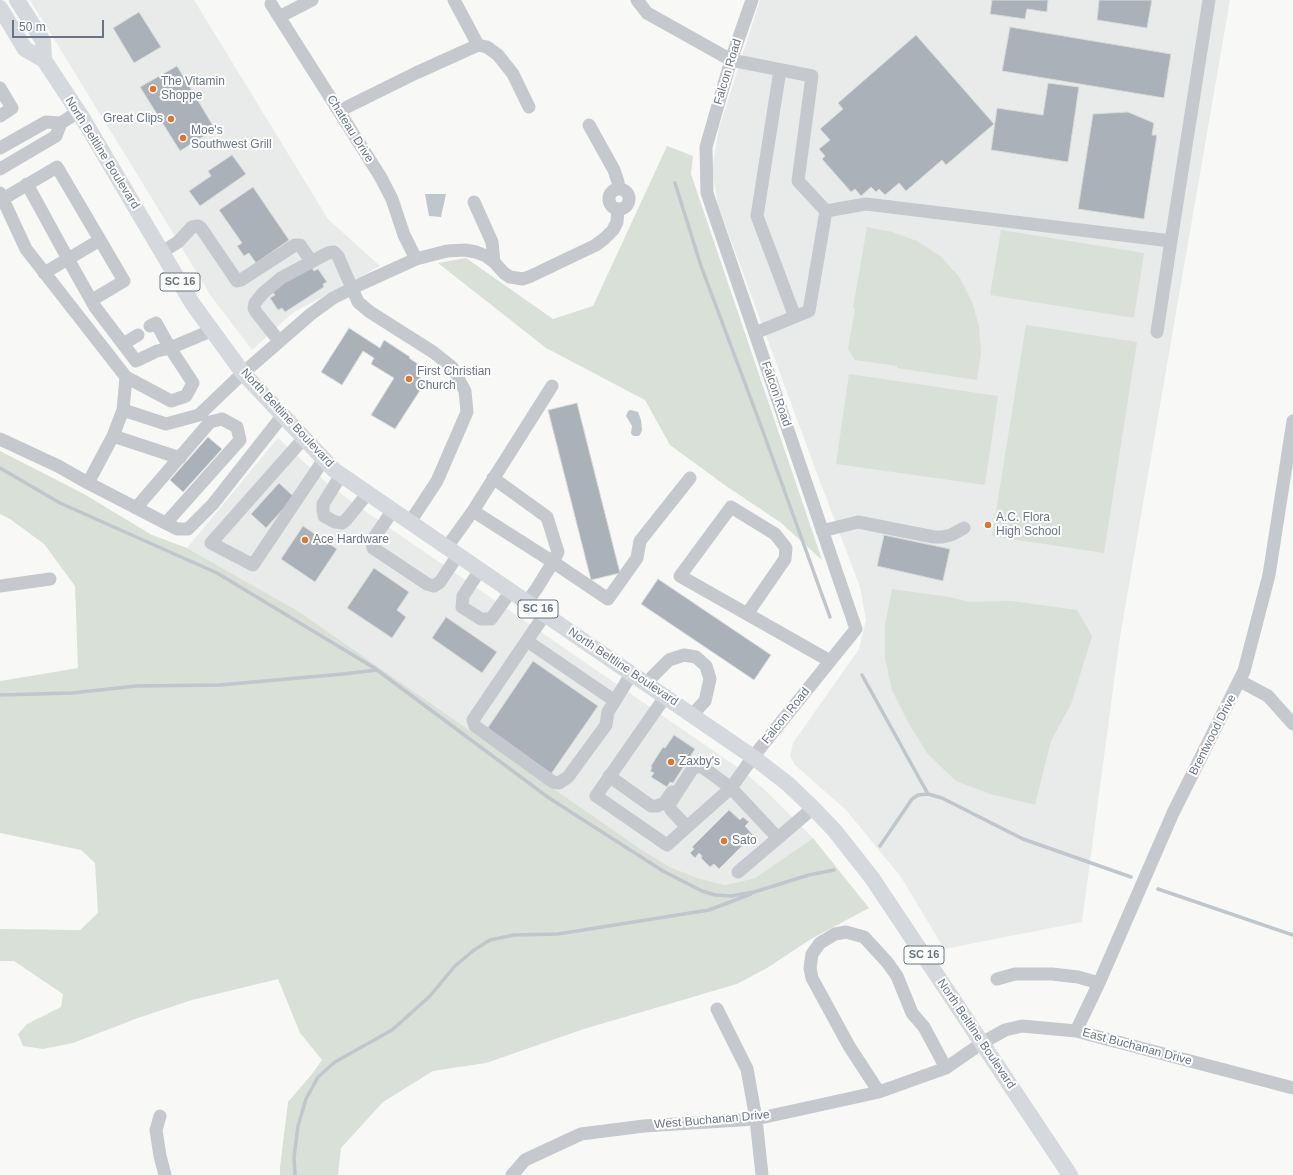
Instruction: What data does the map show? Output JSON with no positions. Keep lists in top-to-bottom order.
{
  "streets": {
    "main road": ["North Beltline Boulevard", "SC 16"],
    "street": [
      "Falcon Road",
      "Chateau Drive",
      "Brentwood Drive",
      "East Buchanan Drive",
      "West Buchanan Drive"
    ]
  },
  "crossings": [
    ["Falcon Road", "North Beltline Boulevard"],
    ["North Beltline Boulevard", "East Buchanan Drive"],
    ["North Beltline Boulevard", "West Buchanan Drive"],
    ["Brentwood Drive", "East Buchanan Drive"],
    ["East Buchanan Drive", "West Buchanan Drive"]
  ],
  "places": [
    "The Vitamin Shoppe",
    "Great Clips",
    "Moe's Southwest Grill",
    "First Christian Church",
    "A.C. Flora High School",
    "Ace Hardware",
    "Zaxby's",
    "Sato"
  ],
  "scale_bar": "50 m"
}
